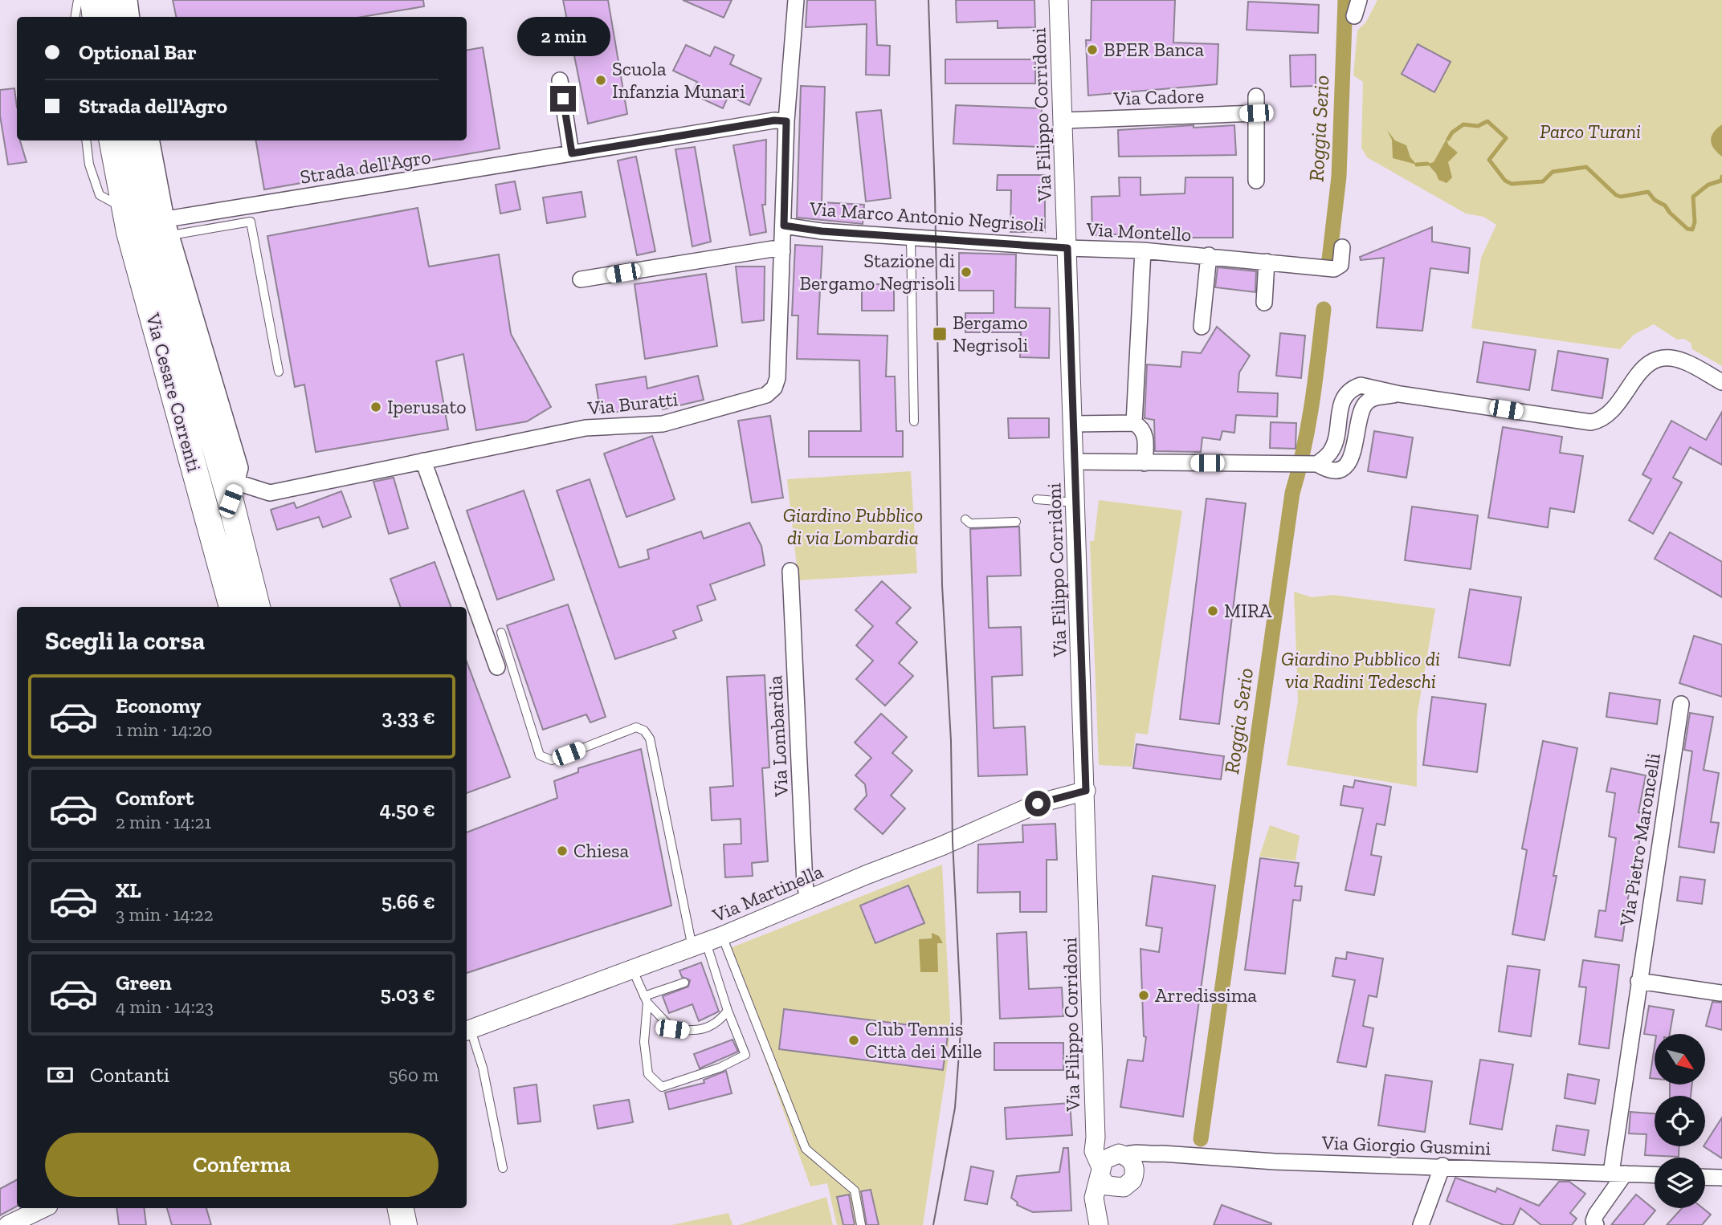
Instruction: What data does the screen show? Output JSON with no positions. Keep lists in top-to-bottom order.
{
  "streets": {
    "highway": ["Via Cesare Correnti"],
    "street": [
      "Via Cadore",
      "Via Filippo Corridoni",
      "Strada dell'Agro",
      "Via Marco Antonio Negrisoli",
      "Via Montello",
      "Via Buratti",
      "Via Lombardia",
      "Via Pietro Maroncelli",
      "Via Martinella",
      "Via Giorgio Gusmini"
    ]
  },
  "crossings": [
    ["Via Cadore", "Via Filippo Corridoni"],
    ["Via Filippo Corridoni", "Via Marco Antonio Negrisoli"],
    ["Via Filippo Corridoni", "Via Montello"],
    ["Via Filippo Corridoni", "Via Martinella"],
    ["Via Filippo Corridoni", "Via Giorgio Gusmini"],
    ["Strada dell'Agro", "Via Cesare Correnti"],
    ["Strada dell'Agro", "Via Buratti"],
    ["Via Marco Antonio Negrisoli", "Via Montello"],
    ["Via Marco Antonio Negrisoli", "Via Buratti"],
    ["Via Cesare Correnti", "Via Buratti"],
    ["Via Lombardia", "Via Martinella"],
    ["Via Pietro Maroncelli", "Via Giorgio Gusmini"]
  ],
  "water": ["Roggia Serio"],
  "parks": ["Parco Turani", "Giardino Pubblico di via Lombardia", "Giardino Pubblico di via Radini Tedeschi"],
  "places": {
    "other": [
      "BPER Banca",
      "Scuola Infanzia Munari",
      "Stazione di Bergamo Negrisoli",
      "Iperusato",
      "MIRA",
      "Chiesa",
      "Arredissima",
      "Club Tennis Città dei Mille"
    ],
    "transit": ["Bergamo Negrisoli"]
  },
  "north": "bottom right",
  "page": {
    "bubble": "2 min",
    "banner": ["Optional Bar", "Strada dell'Agro"],
    "heading": "Scegli la corsa",
    "list": [
      {
        "name": "Economy",
        "note": "1 min · 14:20",
        "value": "3.33 €"
      },
      {
        "name": "Comfort",
        "note": "2 min · 14:21",
        "value": "4.50 €"
      },
      {
        "name": "XL",
        "note": "3 min · 14:22",
        "value": "5.66 €"
      },
      {
        "name": "Green",
        "note": "4 min · 14:23",
        "value": "5.03 €"
      }
    ],
    "pay": ["Contanti", "560 m"],
    "buttons": "Conferma"
  }
}
